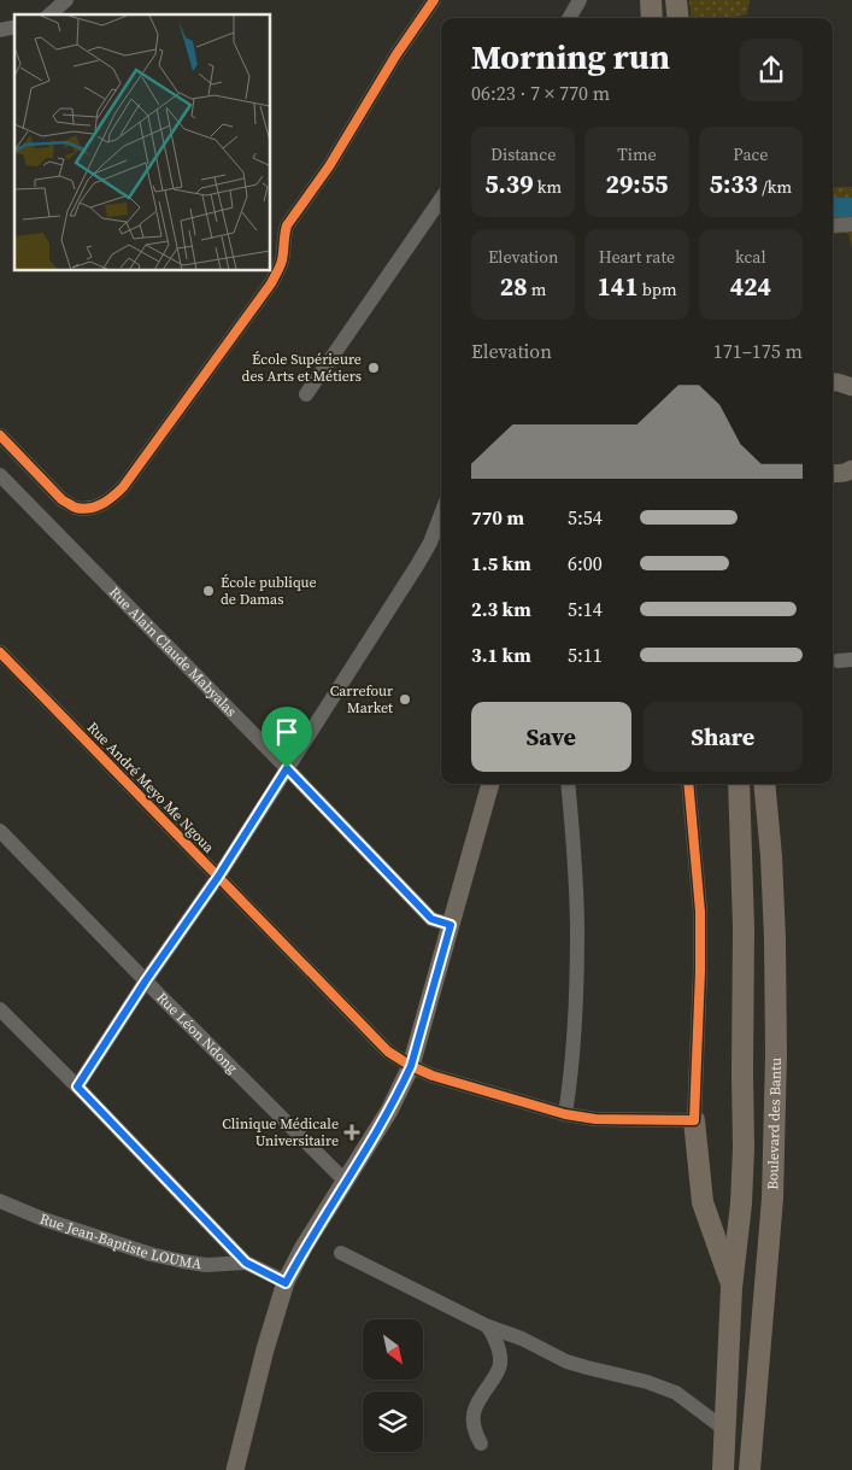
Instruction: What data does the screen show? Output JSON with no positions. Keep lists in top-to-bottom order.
{
  "streets": {
    "highway": ["Boulevard des Bantu"],
    "street": [
      "Rue Alain Claude Mabyalas",
      "Rue André Meyo Me Ngoua",
      "Rue Léon Ndong",
      "Rue Jean-Baptiste LOUMA"
    ]
  },
  "places": {
    "other": ["École Supérieure des Arts et Métiers", "École publique de Damas", "Carrefour Market"],
    "health": ["Clinique Médicale Universitaire"]
  },
  "north": "bottom right",
  "page": {
    "heading": ["Morning run", "06:23 · 7 × 770 m"],
    "stats": [
      ["Distance", "5.39 km"],
      ["Time", "29:55"],
      ["Pace", "5:33 /km"],
      ["Elevation", "28 m"],
      ["Heart rate", "141 bpm"],
      ["kcal", "424"]
    ],
    "chart": ["Elevation", "171–175 m"],
    "list": [
      {
        "name": "770 m",
        "note": "5:54"
      },
      {
        "name": "1.5 km",
        "note": "6:00"
      },
      {
        "name": "2.3 km",
        "note": "5:14"
      },
      {
        "name": "3.1 km",
        "note": "5:11"
      }
    ],
    "buttons": ["Save", "Share"]
  }
}
